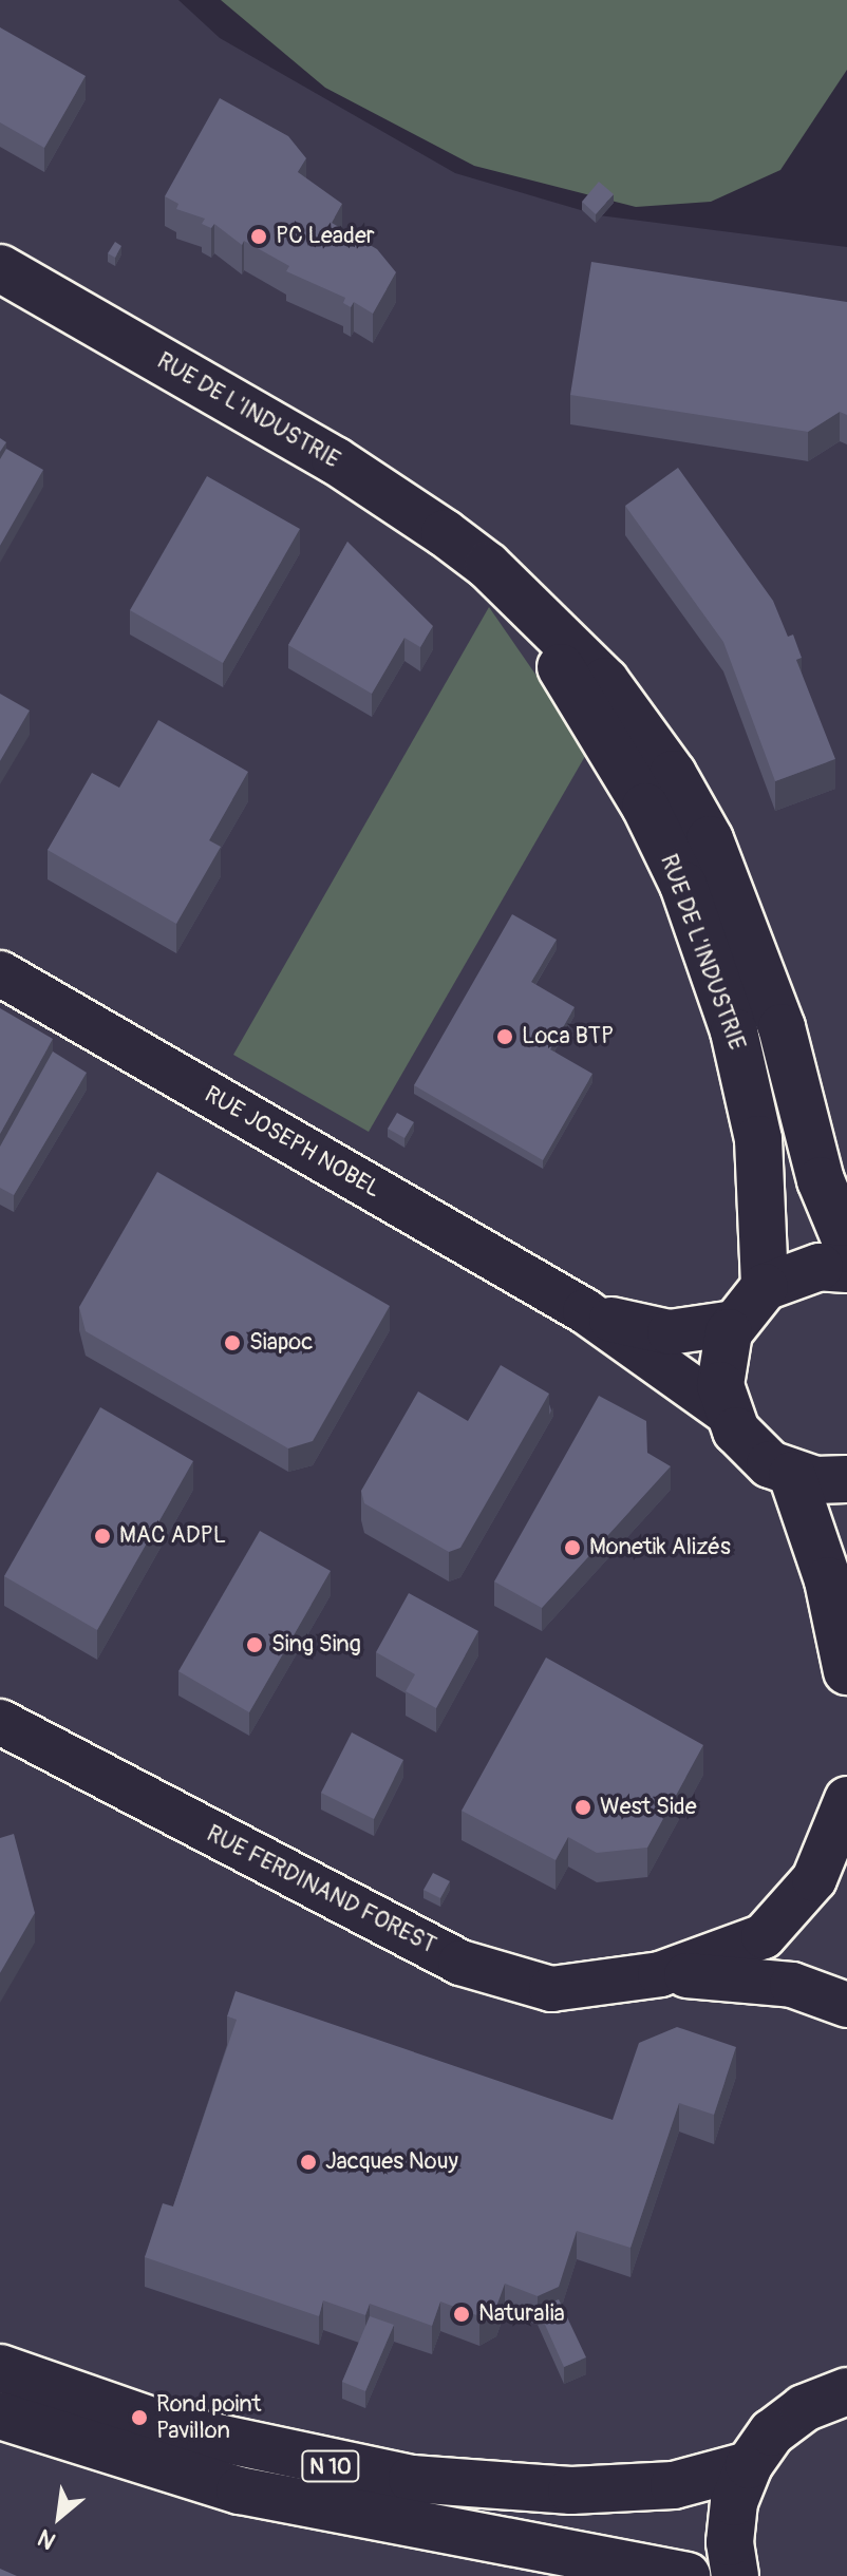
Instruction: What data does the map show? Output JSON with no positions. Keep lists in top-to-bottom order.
{
  "streets": {
    "main road": ["RUE DE L'INDUSTRIE", "N 10"],
    "street": ["RUE JOSEPH NOBEL", "RUE FERDINAND FOREST"]
  },
  "places": [
    "PC Leader",
    "Loca BTP",
    "Siapoc",
    "MAC ADPL",
    "Monetik Alizés",
    "Sing Sing",
    "West Side",
    "Jacques Nouy",
    "Naturalia",
    "Rond point Pavillon"
  ],
  "north": "bottom left"
}
